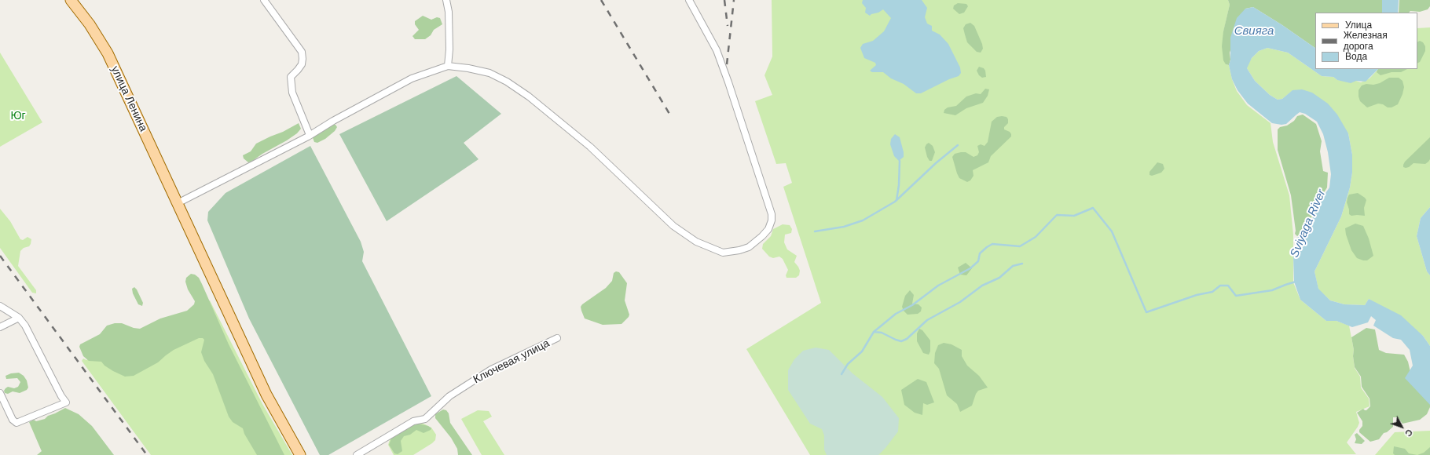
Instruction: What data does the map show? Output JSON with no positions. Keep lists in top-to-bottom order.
{
  "streets": {
    "main road": ["улица Ленина"],
    "street": ["Ключевая улица"]
  },
  "water": ["Свияга", "Sviyaga River"],
  "parks": ["Юг"],
  "legend": ["Улица", "Железная дорога", "Вода"],
  "north": "bottom right"
}
